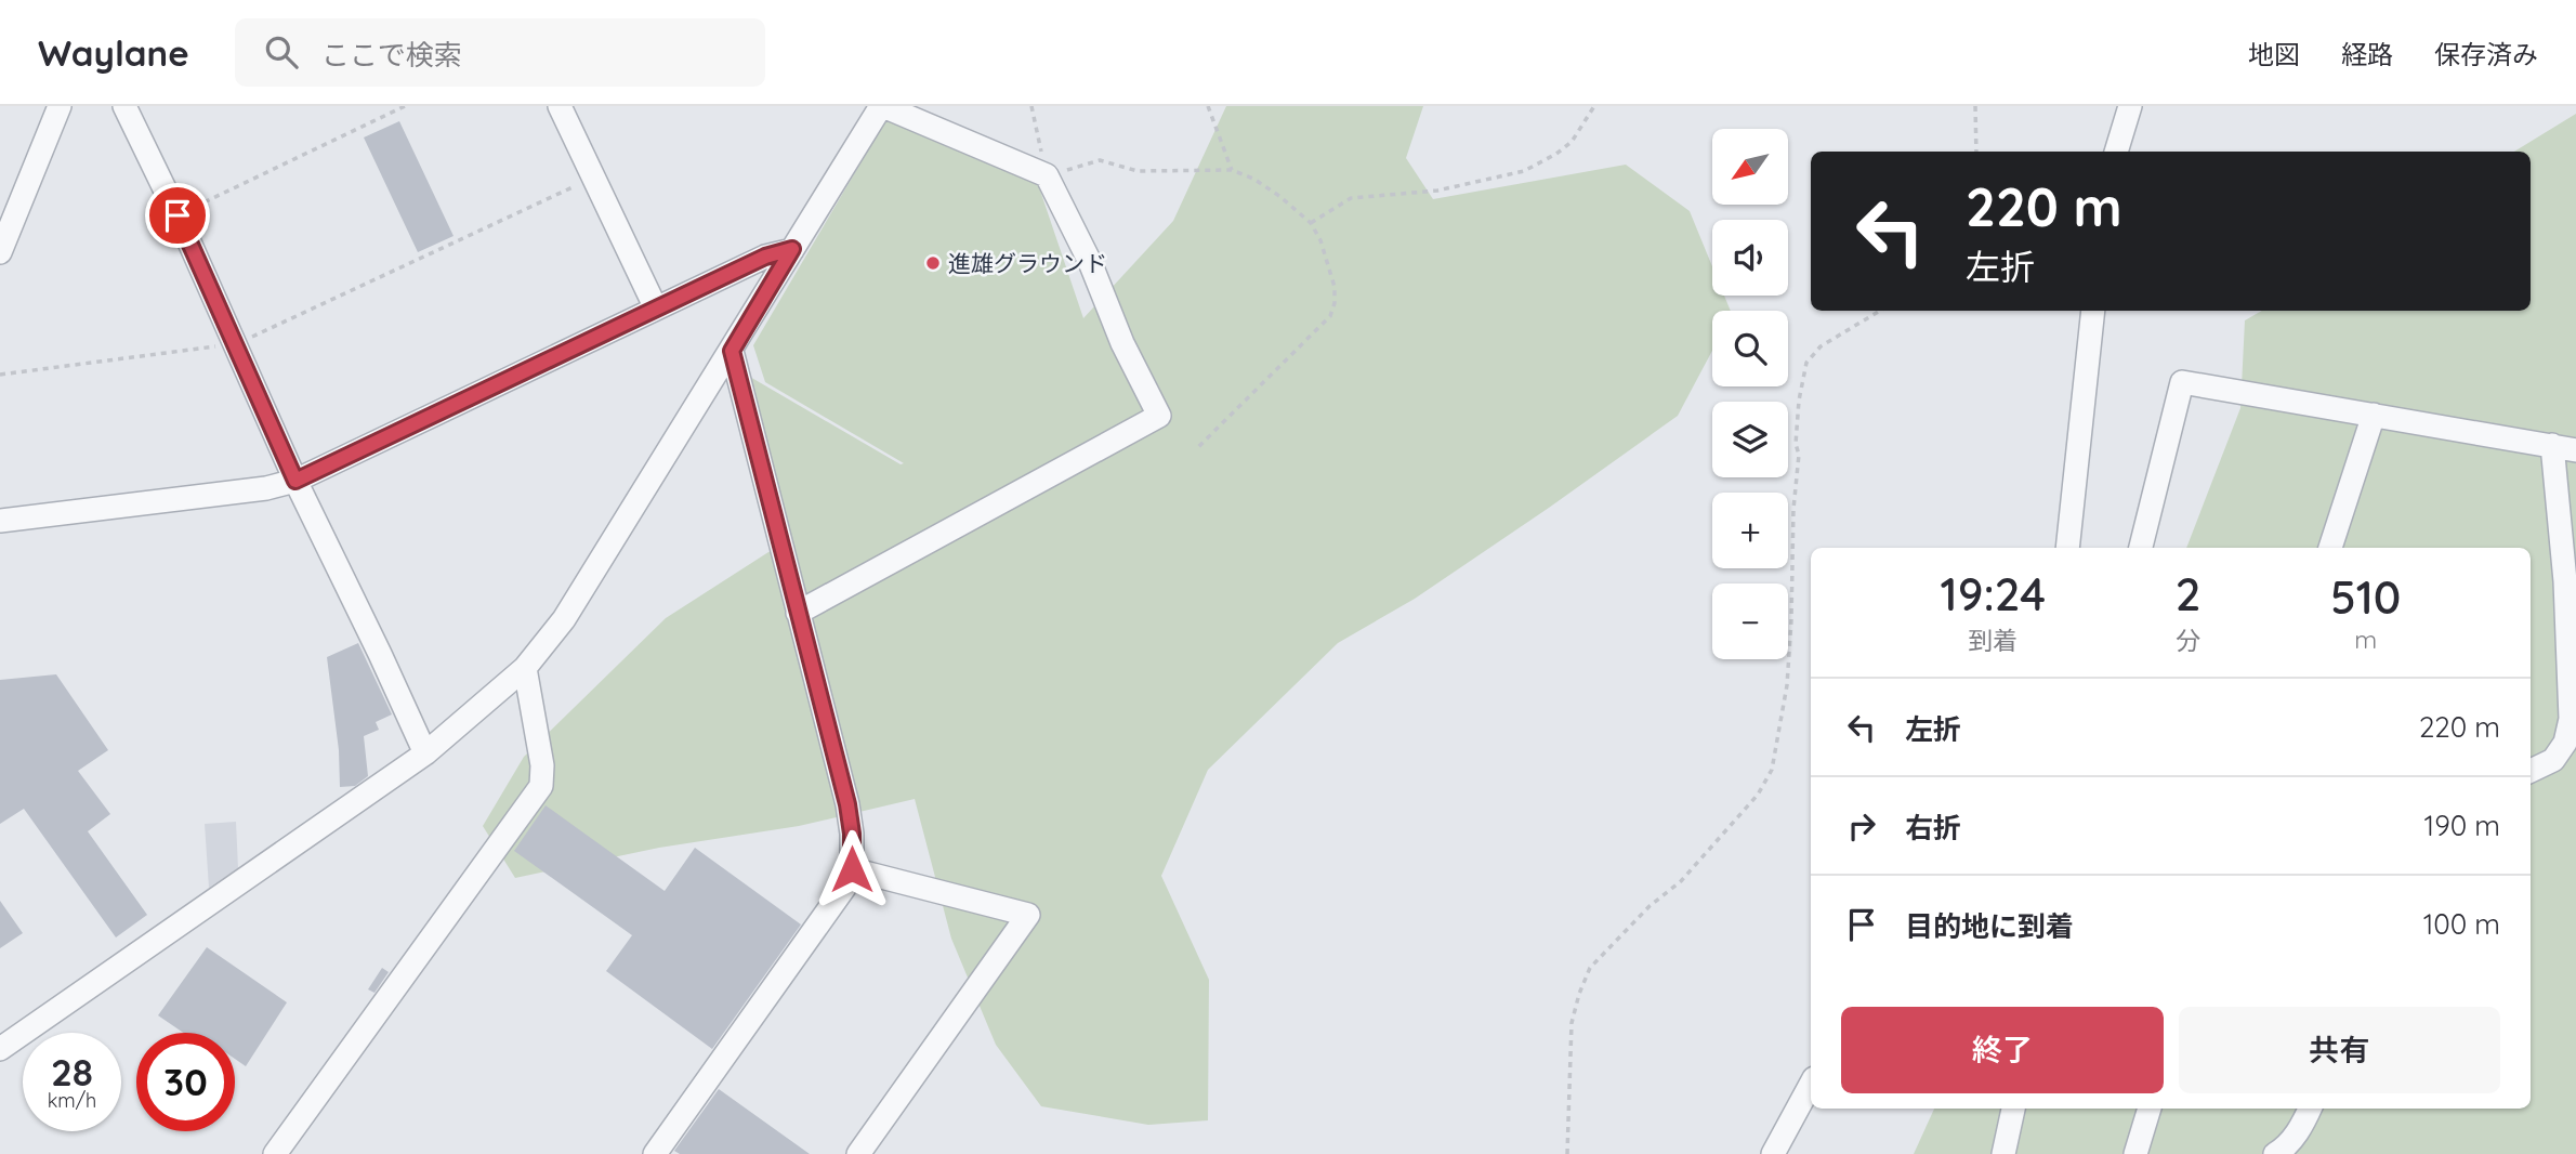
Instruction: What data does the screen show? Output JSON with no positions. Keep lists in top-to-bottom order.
{
  "places": ["進雄グラウンド"],
  "north": "bottom left",
  "page": {
    "header": "Waylane",
    "search": "ここで検索",
    "nav": ["地図", "経路", "保存済み"],
    "map_buttons": ["+", "−"],
    "turn": ["220 m", "左折"],
    "eta": [
      "19:24",
      "到着",
      "2",
      "分",
      "510",
      "m"
    ],
    "list": [
      {
        "name": "左折",
        "value": "220 m"
      },
      {
        "name": "右折",
        "value": "190 m"
      },
      {
        "name": "目的地に到着",
        "value": "100 m"
      }
    ],
    "buttons": ["終了", "共有"],
    "speed": "28 km/h",
    "limit": "30"
  }
}
